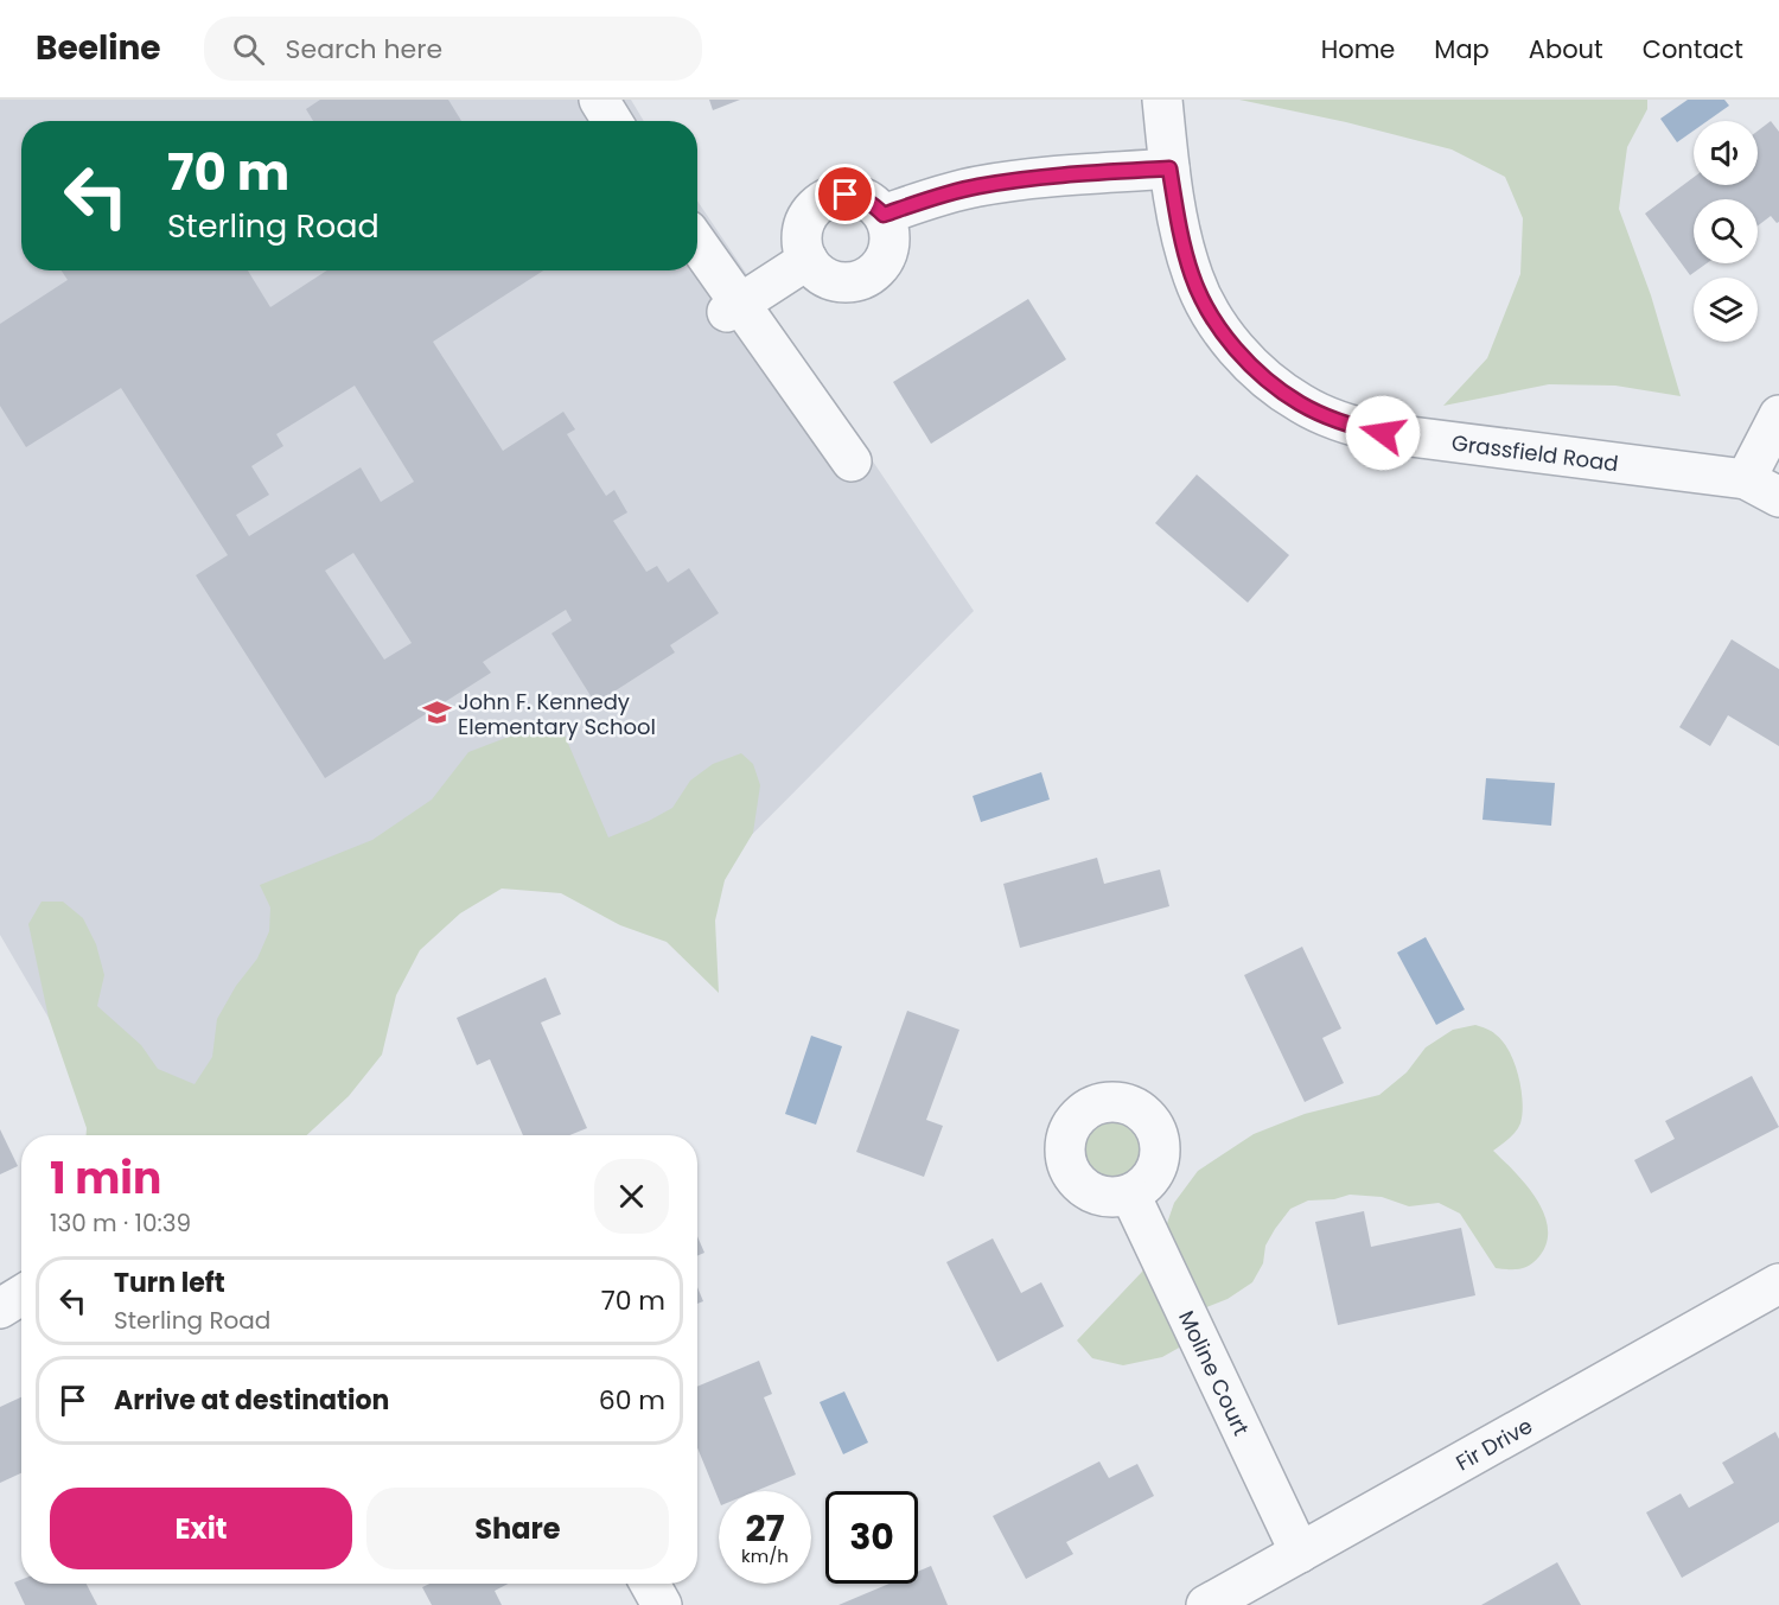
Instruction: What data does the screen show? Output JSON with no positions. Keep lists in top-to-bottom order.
{
  "streets": {
    "street": ["Grassfield Road", "Moline Court", "Fir Drive"]
  },
  "crossings": [
    ["Moline Court", "Fir Drive"]
  ],
  "places": {
    "school or university": ["John F. Kennedy Elementary School"]
  },
  "page": {
    "header": "Beeline",
    "search": "Search here",
    "nav": [
      "Home",
      "Map",
      "About",
      "Contact"
    ],
    "turn": ["70 m", "Sterling Road"],
    "heading": ["1 min", "130 m · 10:39"],
    "list": [
      {
        "name": "Turn left",
        "note": "Sterling Road",
        "value": "70 m"
      },
      {
        "name": "Arrive at destination",
        "value": "60 m"
      }
    ],
    "buttons": ["Exit", "Share"],
    "speed": "27 km/h",
    "limit": "30"
  }
}
